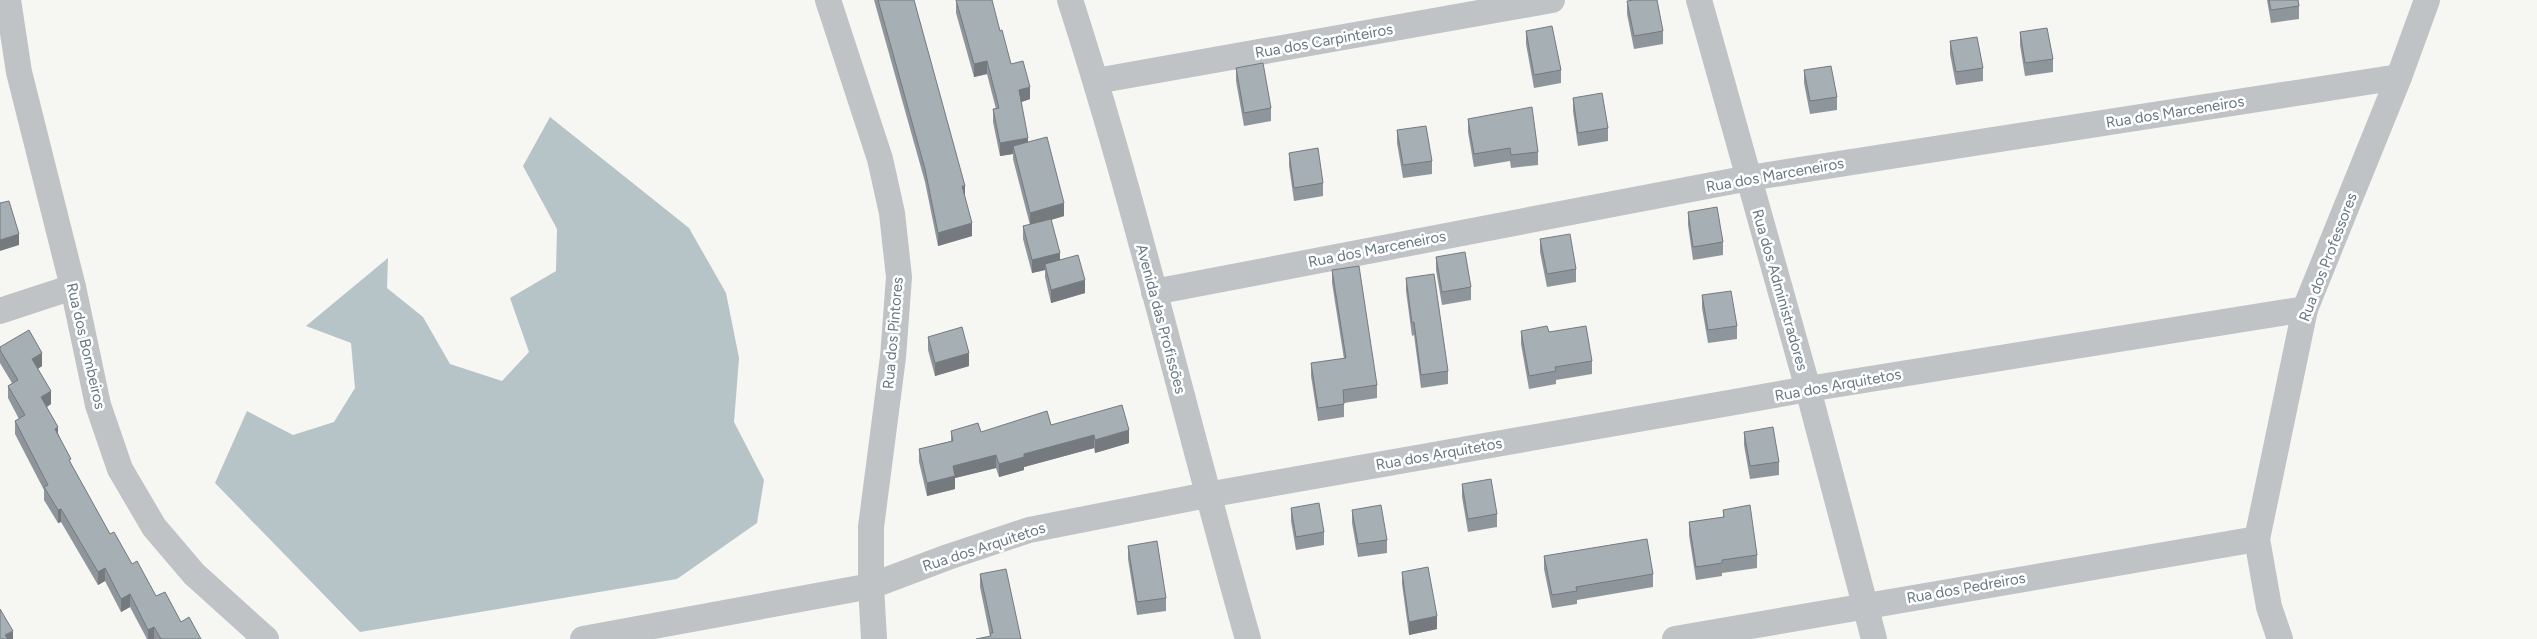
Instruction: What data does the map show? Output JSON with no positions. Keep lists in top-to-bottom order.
{
  "streets": {
    "street": [
      "Rua dos Carpinteiros",
      "Rua dos Marceneiros",
      "Rua dos Professores",
      "Rua dos Administradores",
      "Avenida das Profissões",
      "Rua dos Pintores",
      "Rua dos Bombeiros",
      "Rua dos Arquitetos",
      "Rua dos Pedreiros"
    ]
  },
  "crossings": [
    ["Rua dos Carpinteiros", "Avenida das Profissões"],
    ["Rua dos Marceneiros", "Rua dos Professores"],
    ["Rua dos Marceneiros", "Rua dos Administradores"],
    ["Rua dos Marceneiros", "Avenida das Profissões"],
    ["Rua dos Professores", "Rua dos Arquitetos"],
    ["Rua dos Professores", "Rua dos Pedreiros"],
    ["Rua dos Administradores", "Rua dos Arquitetos"],
    ["Rua dos Administradores", "Rua dos Pedreiros"],
    ["Avenida das Profissões", "Rua dos Arquitetos"],
    ["Rua dos Pintores", "Rua dos Arquitetos"]
  ]
}
